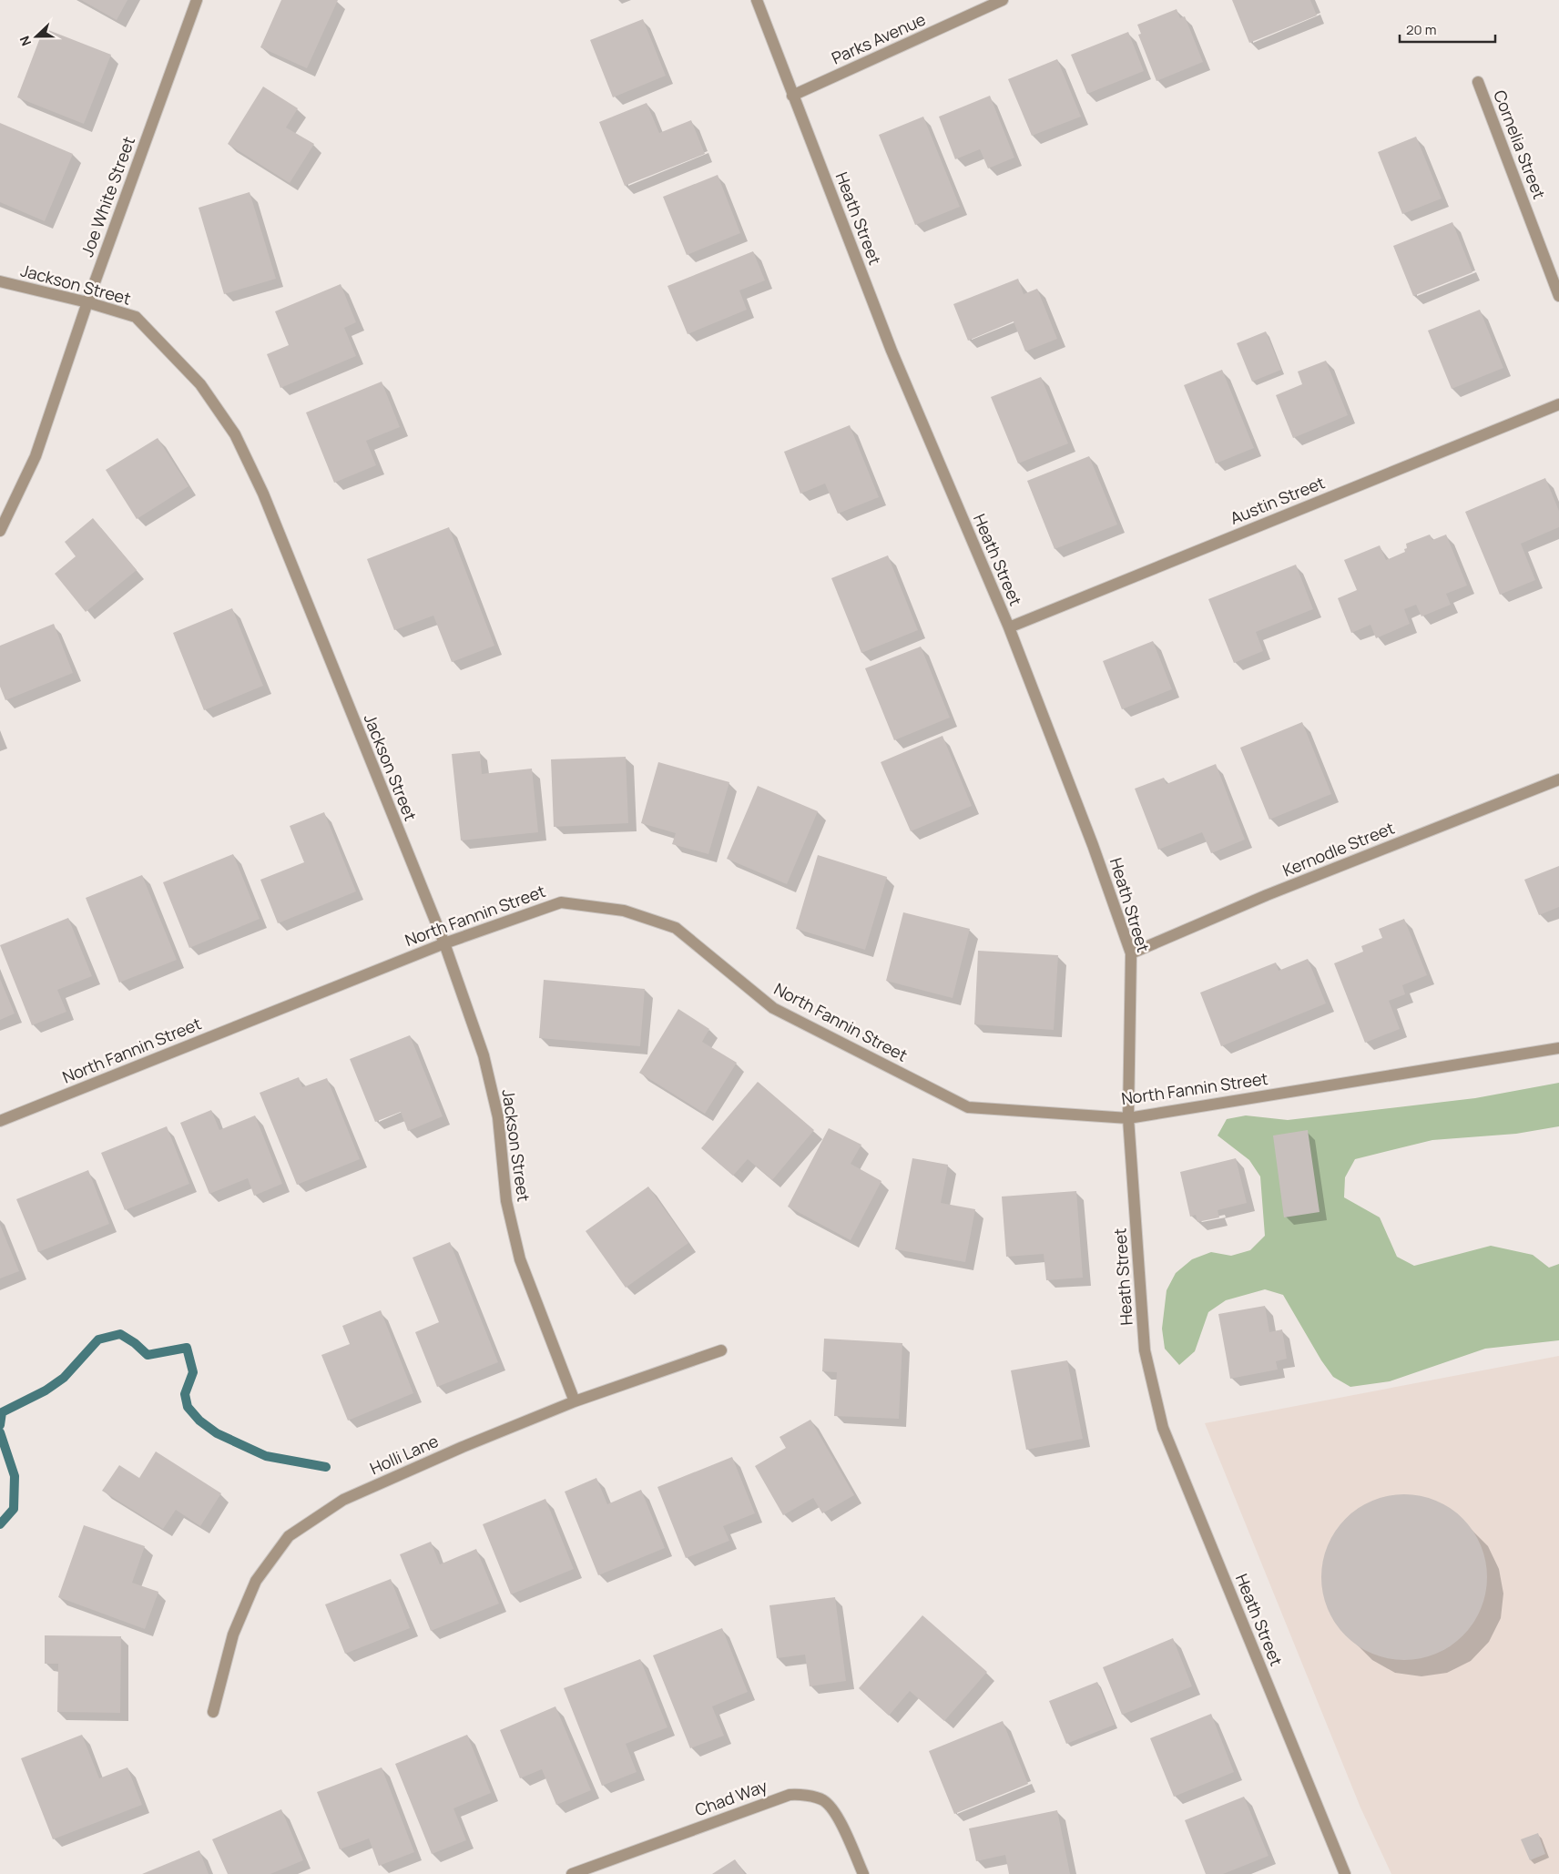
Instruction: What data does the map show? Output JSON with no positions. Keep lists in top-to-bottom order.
{
  "streets": {
    "street": [
      "Parks Avenue",
      "Cornelia Street",
      "Joe White Street",
      "Heath Street",
      "Jackson Street",
      "Austin Street",
      "Kernodle Street",
      "North Fannin Street",
      "Holli Lane",
      "Chad Way"
    ]
  },
  "crossings": [
    ["Parks Avenue", "Heath Street"],
    ["Joe White Street", "Jackson Street"],
    ["Heath Street", "Austin Street"],
    ["Heath Street", "Kernodle Street"],
    ["Heath Street", "North Fannin Street"],
    ["Jackson Street", "North Fannin Street"],
    ["Jackson Street", "Holli Lane"]
  ],
  "scale_bar": "20 m",
  "north": "left"
}
